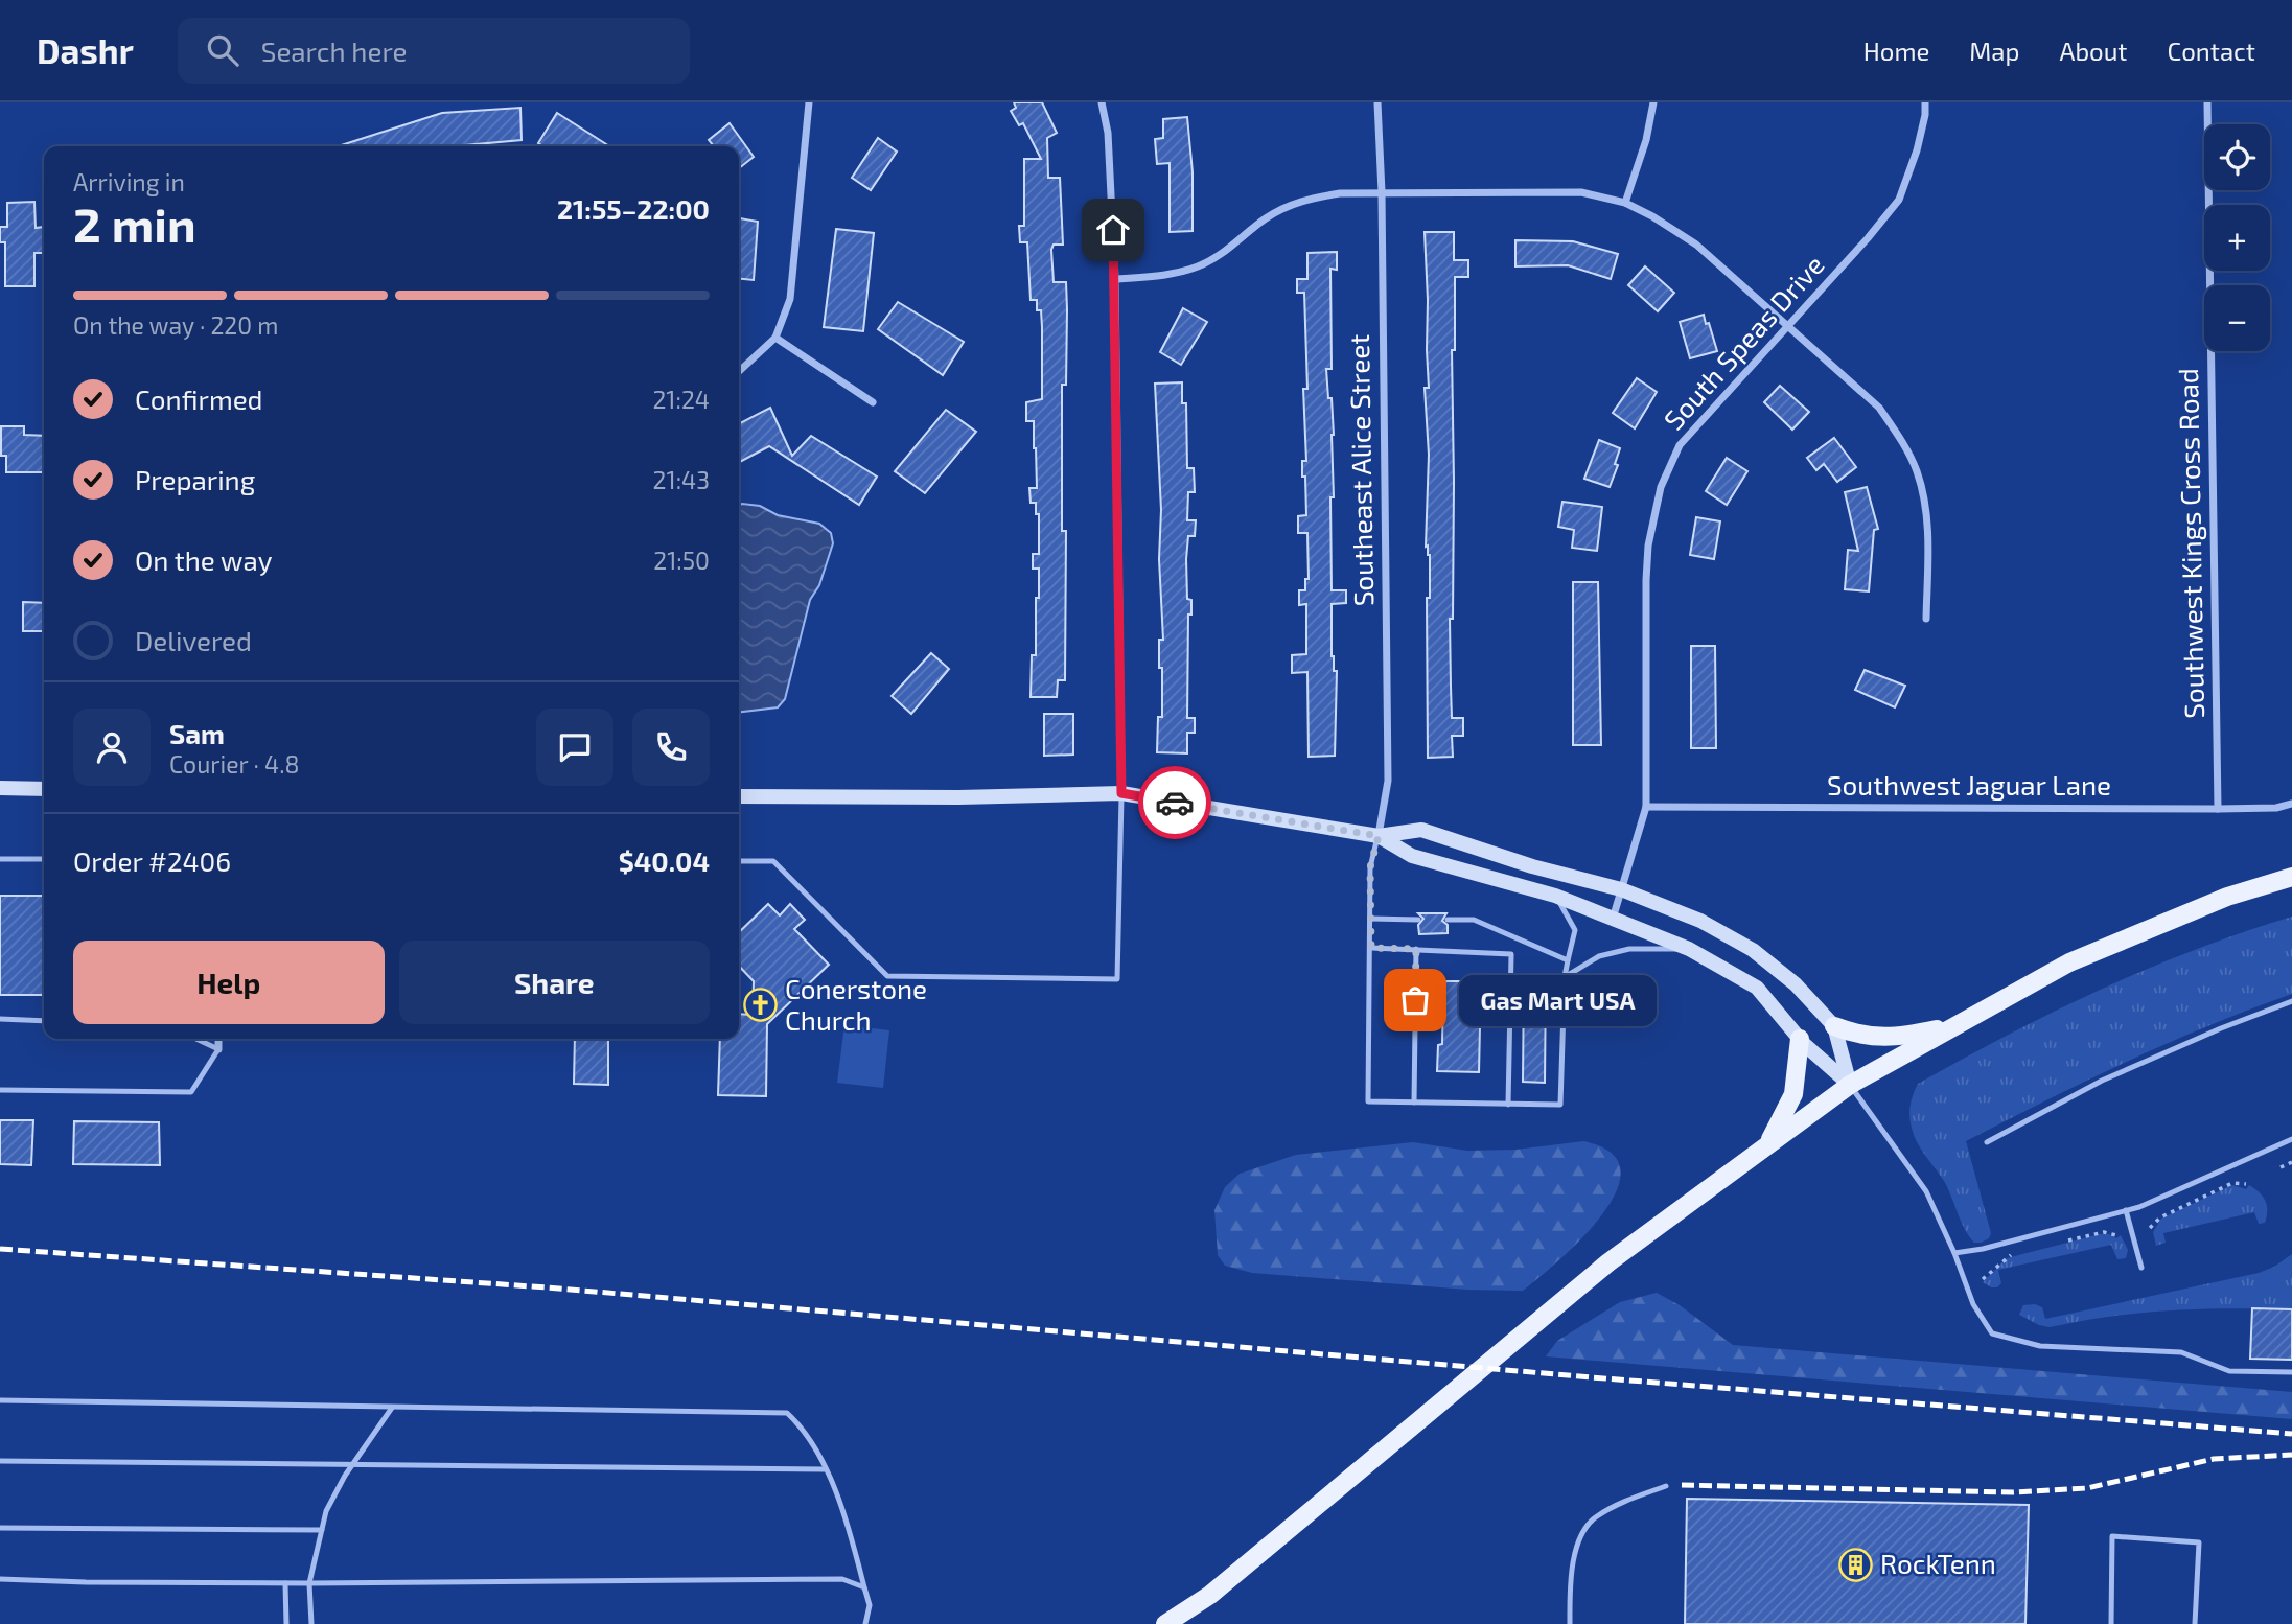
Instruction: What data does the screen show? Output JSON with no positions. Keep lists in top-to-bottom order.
{
  "streets": {
    "street": [
      "South Speas Drive",
      "Southeast Alice Street",
      "Southwest Kings Cross Road",
      "Southwest Jaguar Lane"
    ]
  },
  "crossings": [
    ["South Speas Drive", "Southwest Jaguar Lane"],
    ["Southwest Kings Cross Road", "Southwest Jaguar Lane"]
  ],
  "places": {
    "other": ["Gas Mart USA"],
    "church": ["Conerstone Church"],
    "building": ["RockTenn"]
  },
  "page": {
    "header": "Dashr",
    "search": "Search here",
    "nav": [
      "Home",
      "Map",
      "About",
      "Contact"
    ],
    "map_buttons": ["+", "−"],
    "heading": ["2 min", "Arriving in", "21:55–22:00"],
    "panel": [
      "Sam",
      "Courier · 4.8",
      "Order #2406",
      "$40.04"
    ],
    "bar": "On the way · 220 m",
    "list": [
      ["Confirmed", "21:24"],
      ["Preparing", "21:43"],
      ["On the way", "21:50"],
      "Delivered"
    ],
    "buttons": ["Help", "Share"],
    "bubble": "Gas Mart USA"
  }
}
